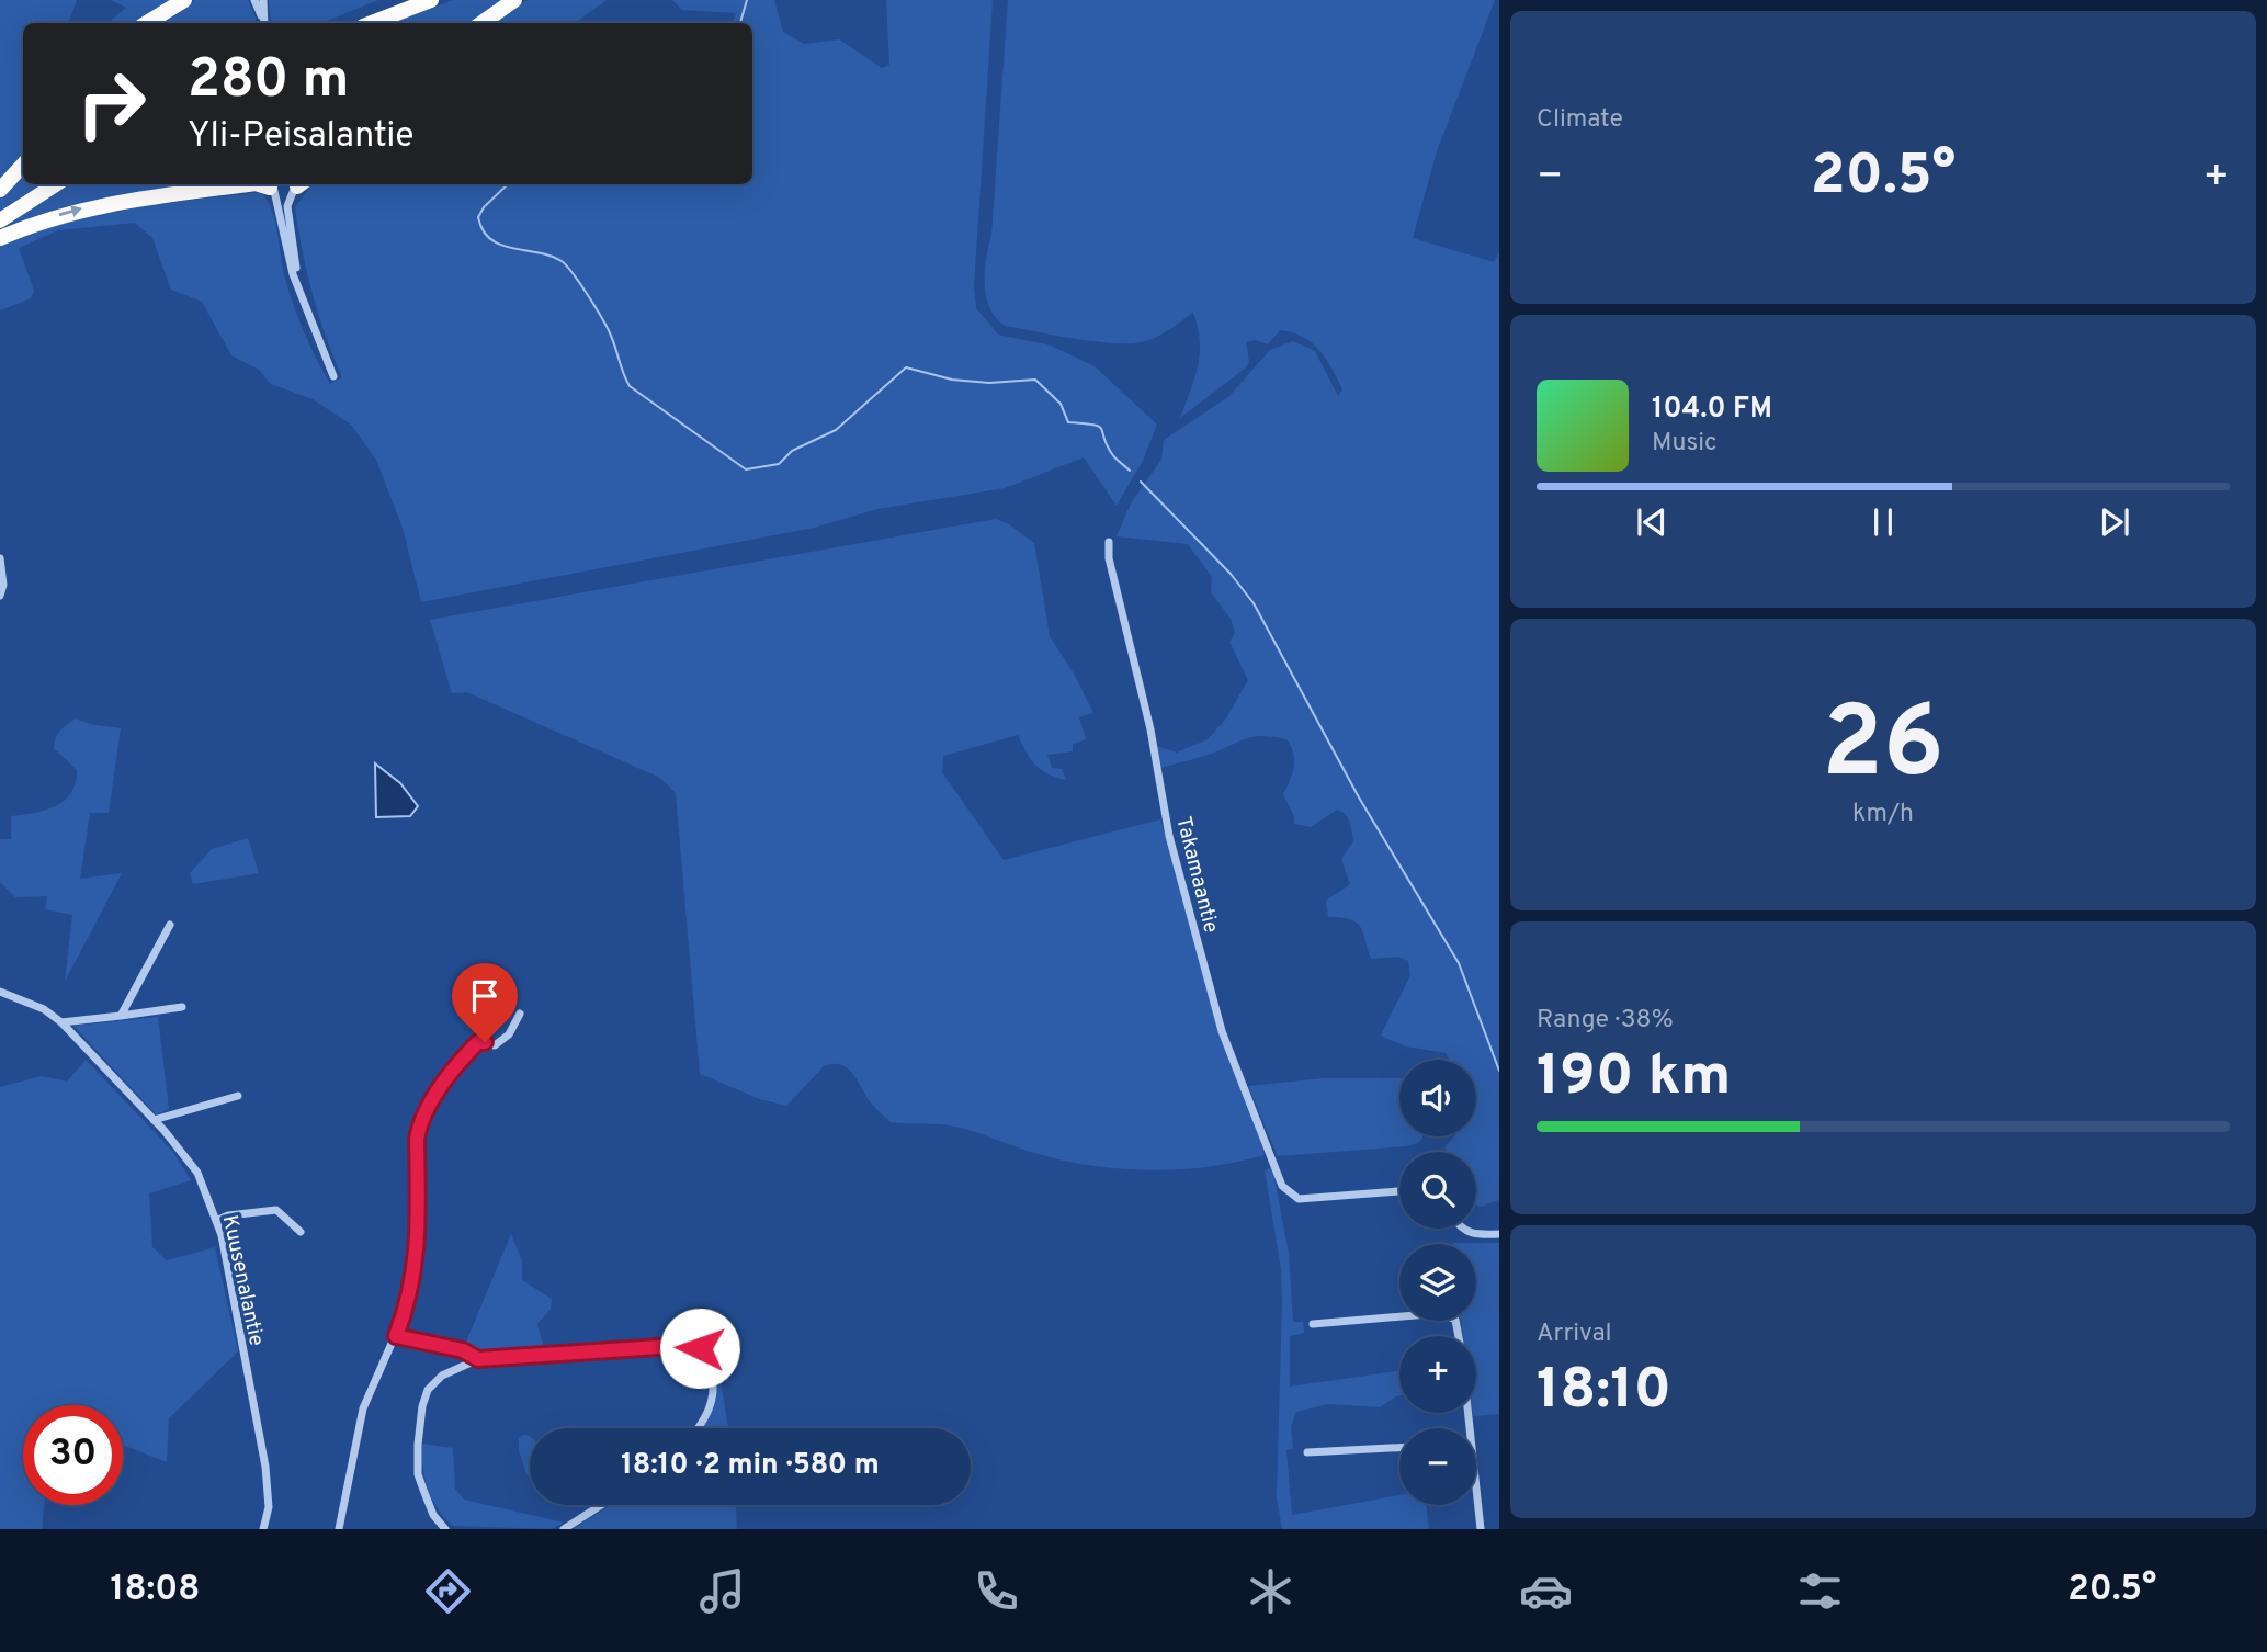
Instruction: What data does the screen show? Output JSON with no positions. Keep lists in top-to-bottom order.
{
  "streets": {
    "street": ["Takamaantie", "Kuusenalantie"]
  },
  "page": {
    "tile": [
      "Climate",
      ["26", "km/h"],
      ["Range · 38%", "190 km"],
      ["Arrival", "18:10"]
    ],
    "turn": ["280 m", "Yli-Peisalantie"],
    "heat": ["−", "20.5°", "+"],
    "song": ["104.0 FM", "Music"],
    "map_buttons": ["+", "−"],
    "limit": "30",
    "trip": "18:10 · 2 min · 580 m",
    "tabs": ["18:08", "20.5°"]
  }
}
